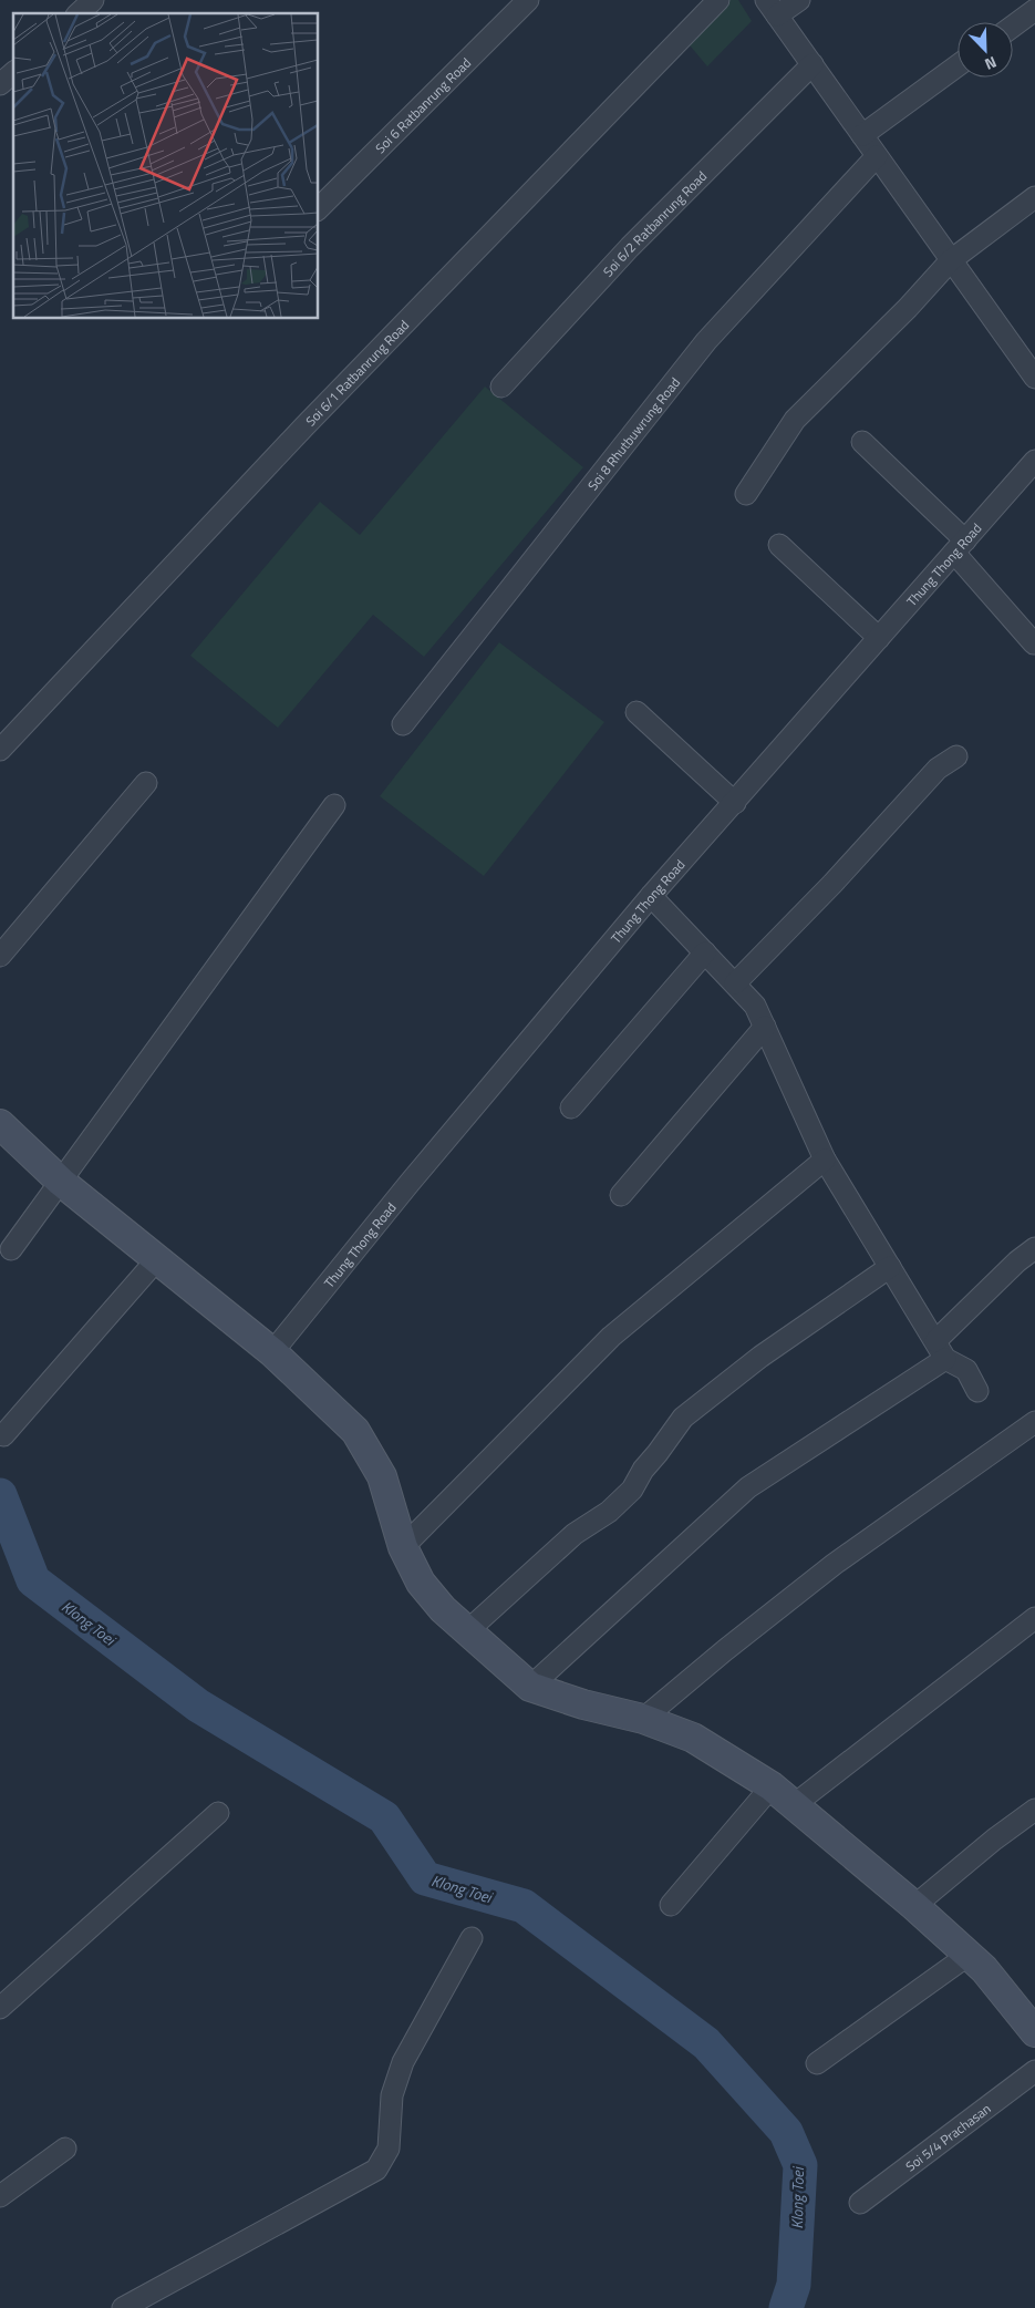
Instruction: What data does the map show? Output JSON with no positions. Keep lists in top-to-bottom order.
{
  "streets": {
    "street": [
      "Soi 6 Ratbanrung Road",
      "Soi 6/2 Ratbanrung Road",
      "Soi 6/1 Ratbanrung Road",
      "Soi 8 Rhutbuwrung Road",
      "Thung Thong Road",
      "Soi 5/4 Prachasan"
    ]
  },
  "water": ["Klong Toei"],
  "north": "bottom right"
}
